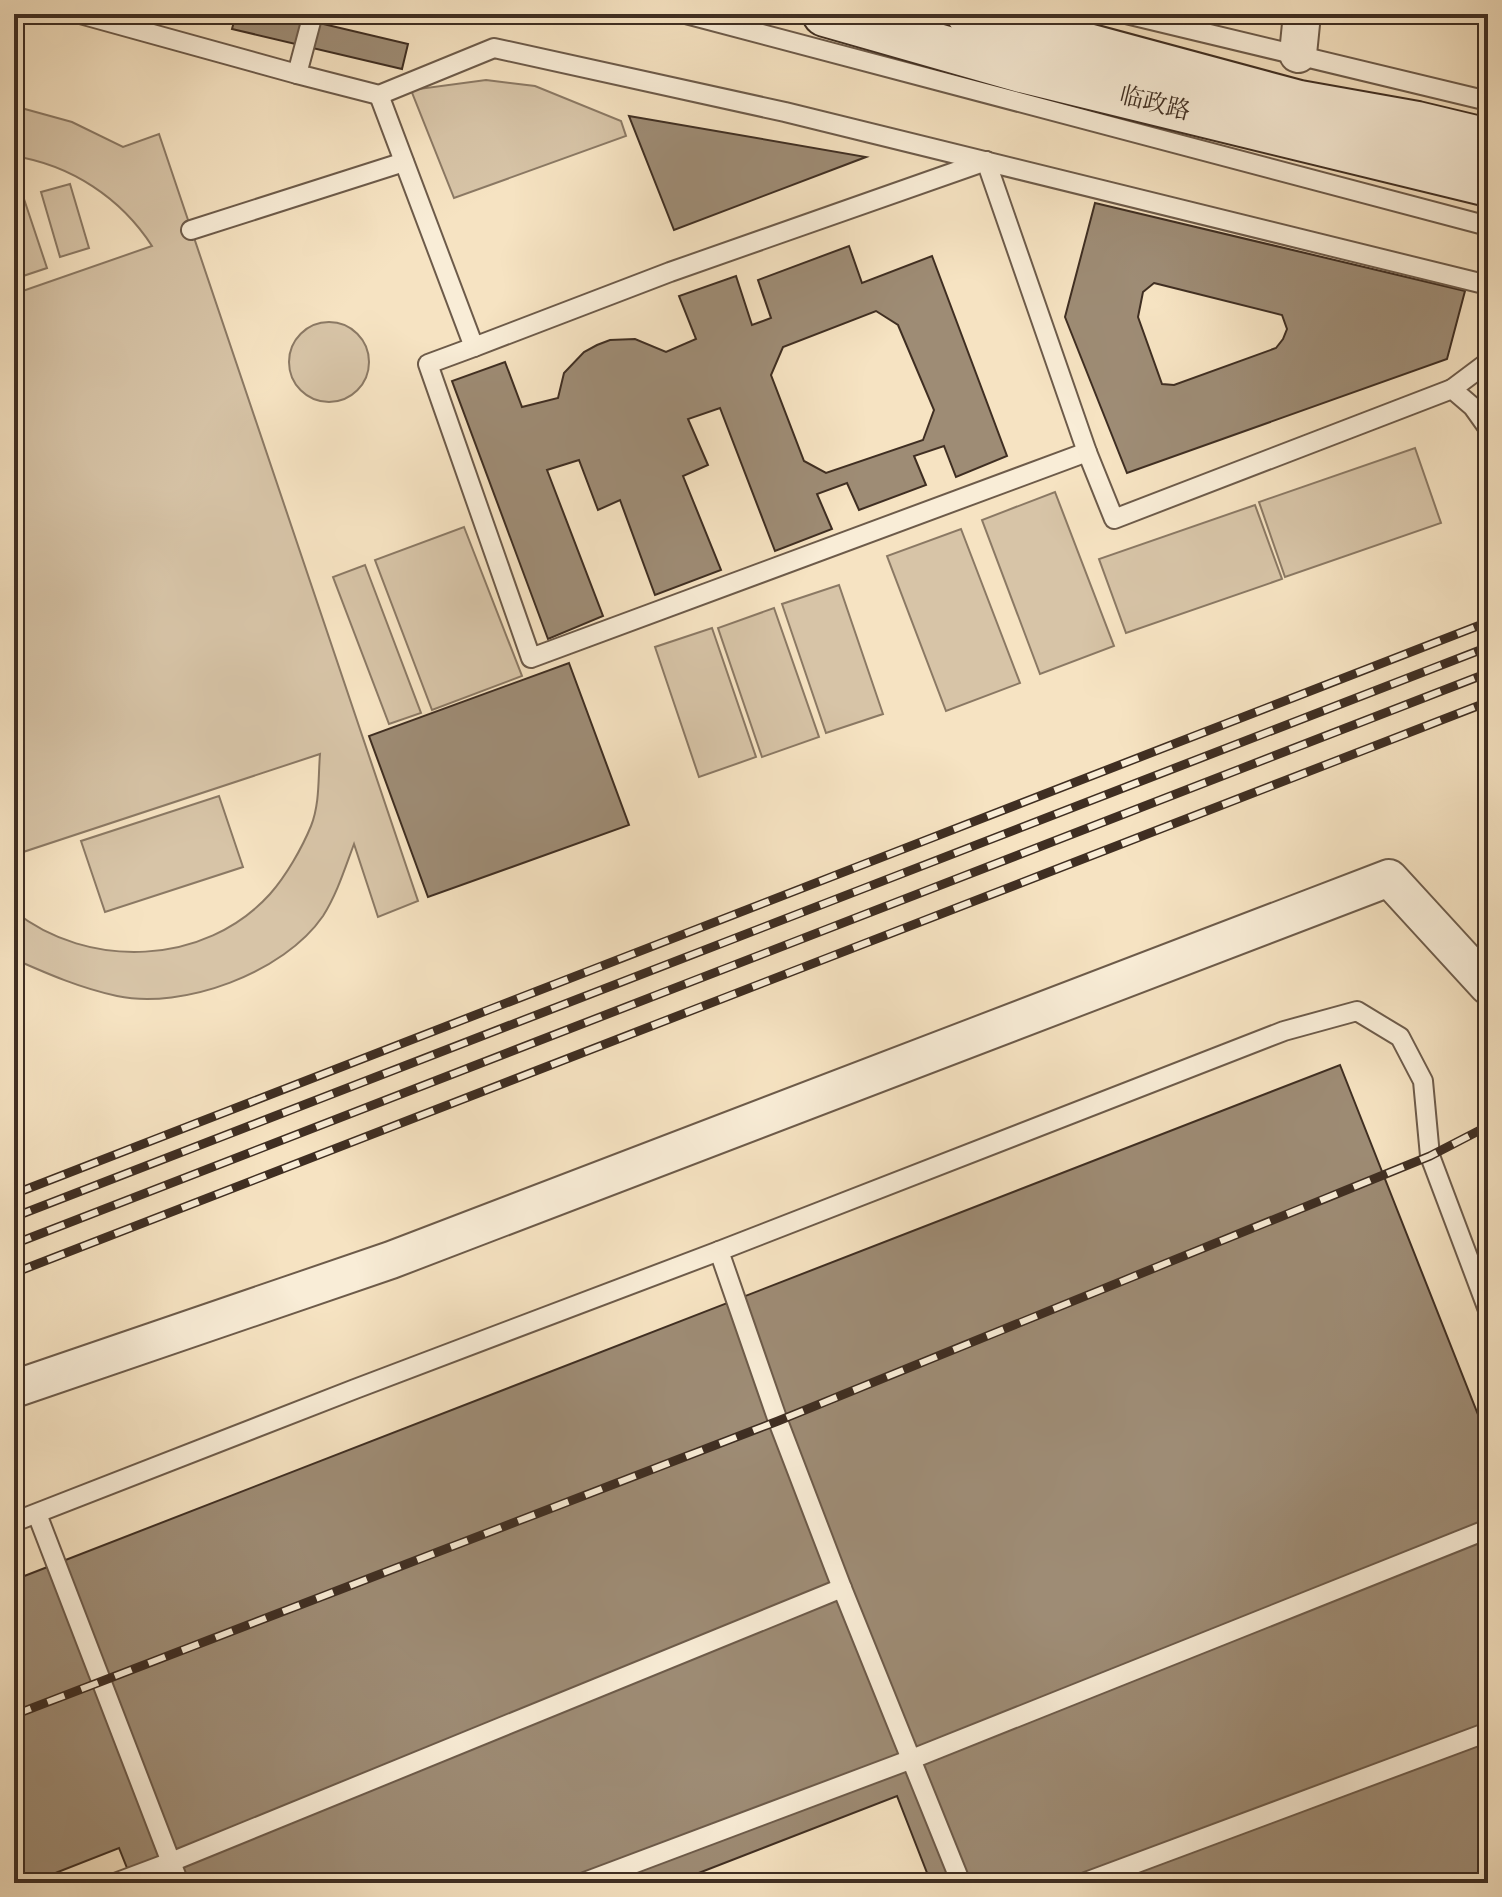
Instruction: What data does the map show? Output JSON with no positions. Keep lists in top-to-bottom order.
{
  "streets": {
    "main road": ["临政路"]
  }
}
